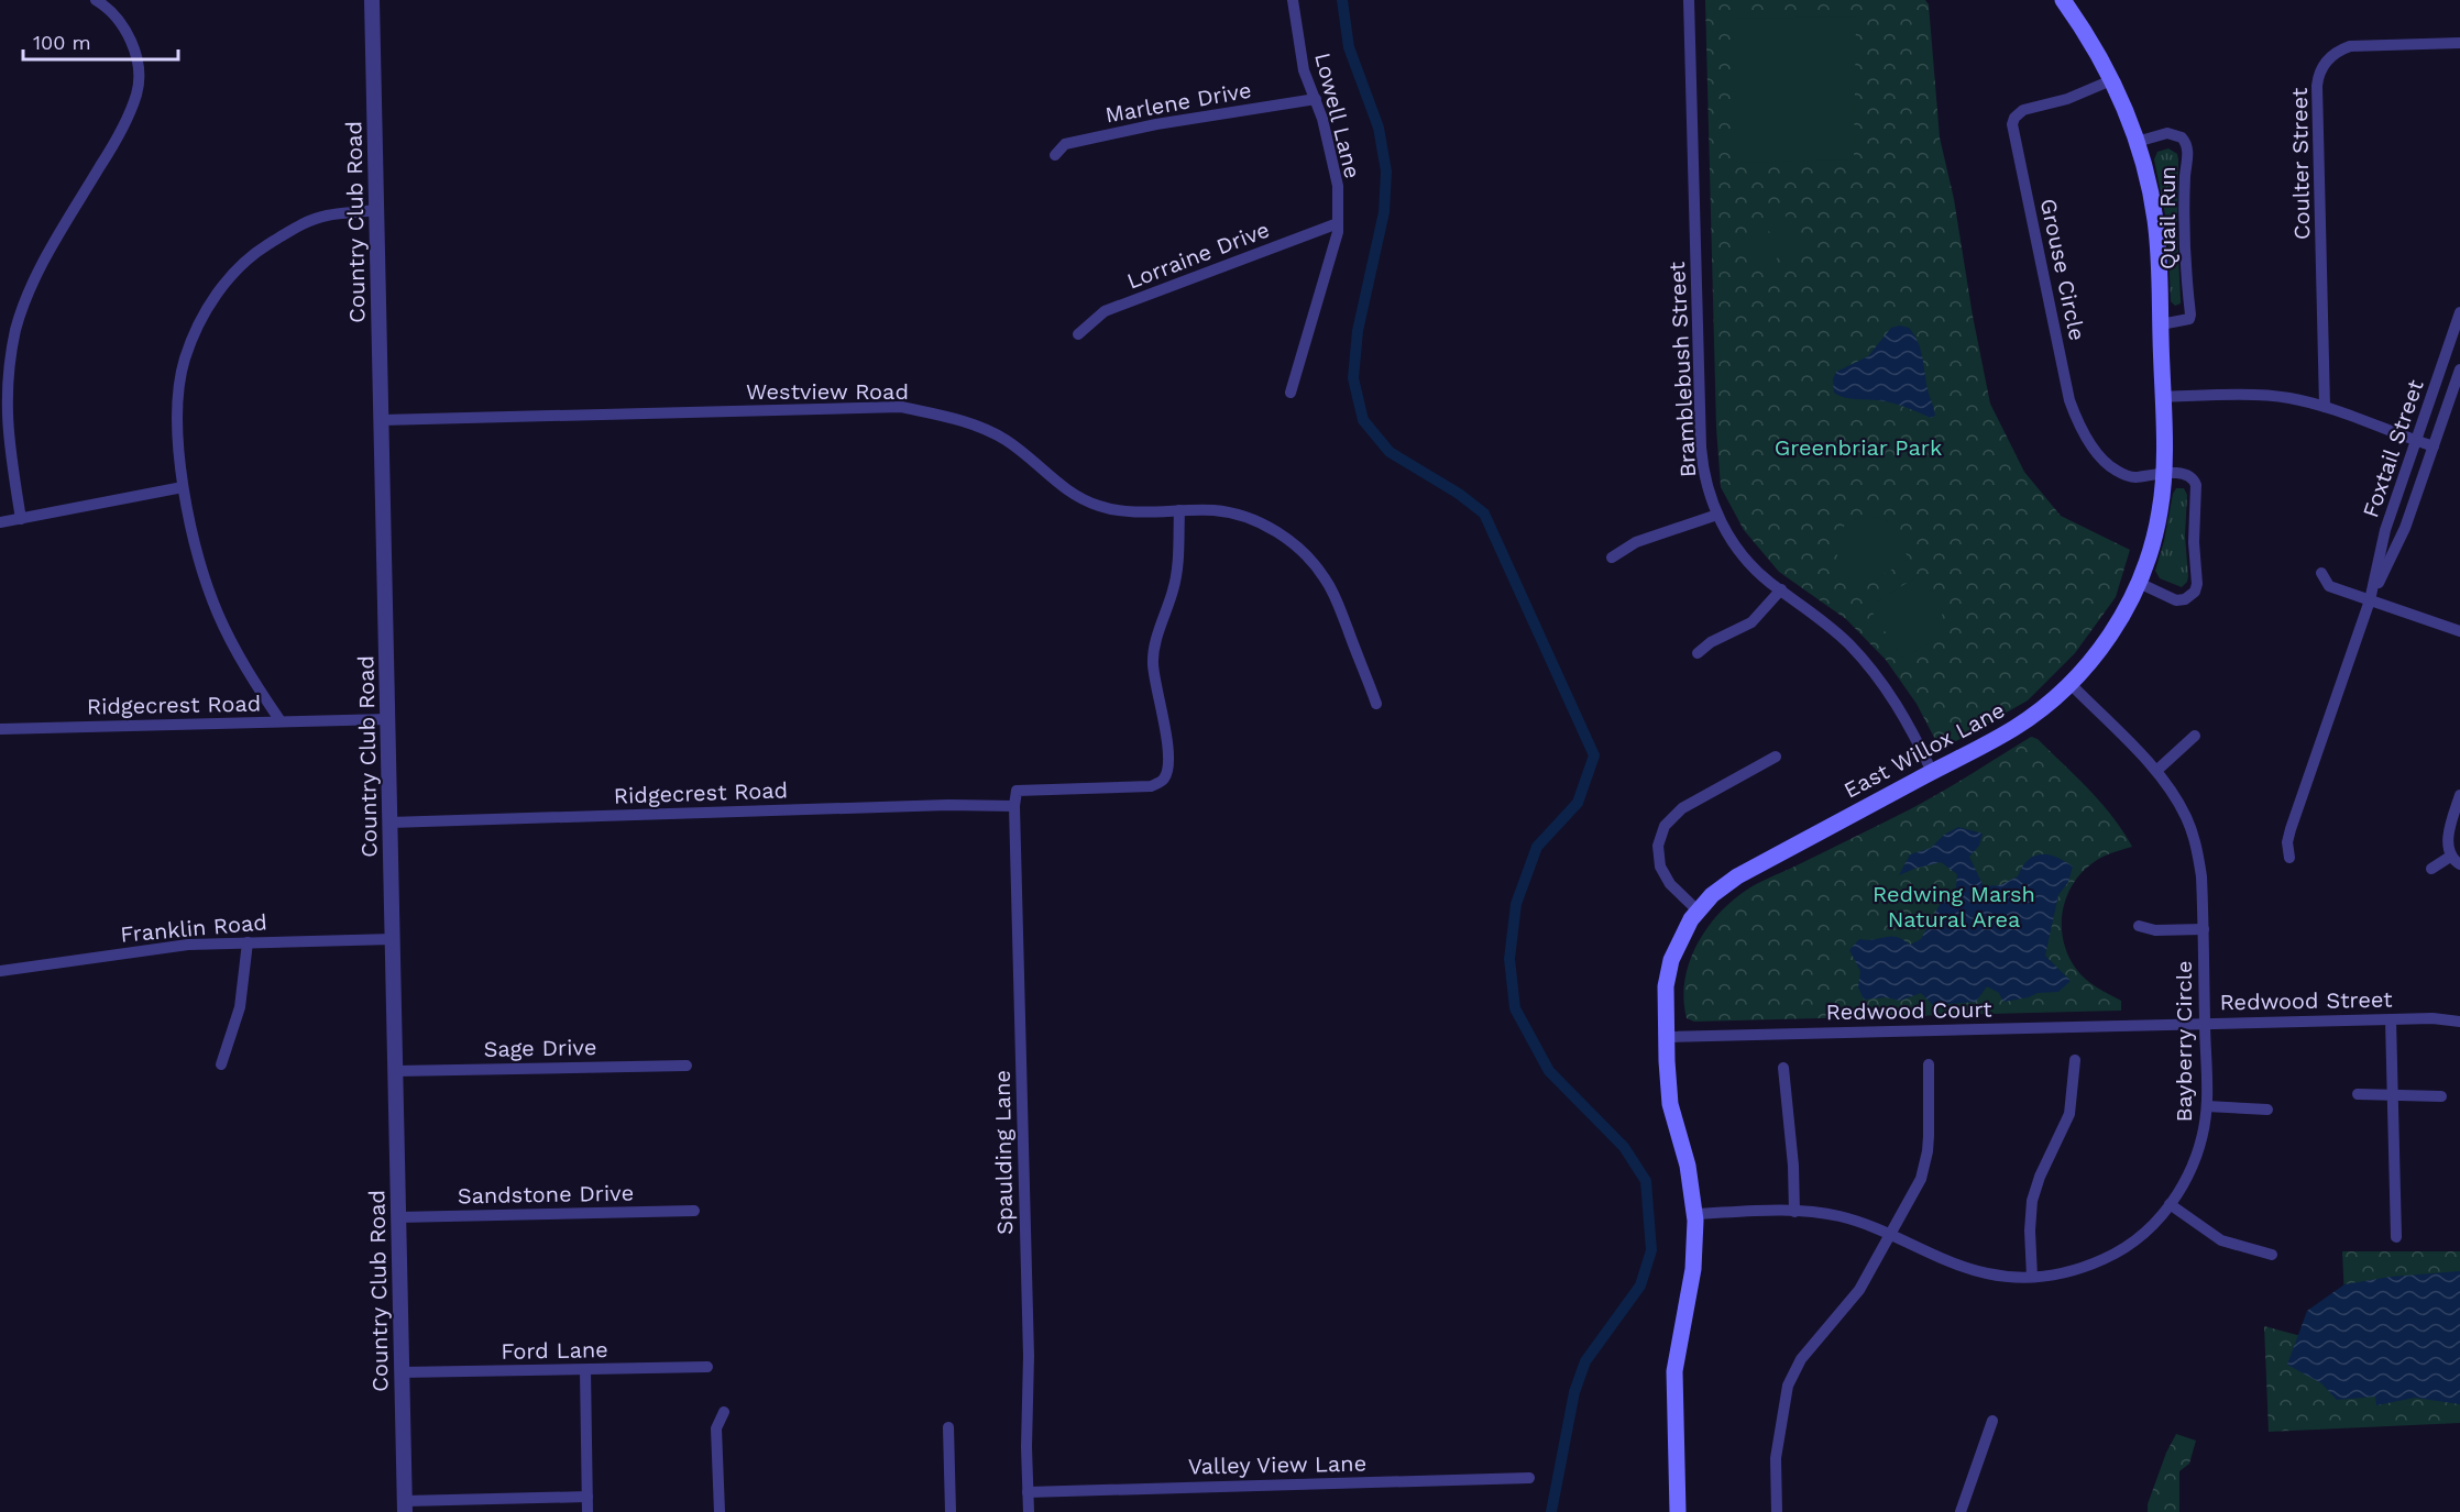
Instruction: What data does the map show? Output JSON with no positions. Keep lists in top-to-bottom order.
{
  "streets": {
    "main road": ["East Willox Lane"],
    "street": [
      "Marlene Drive",
      "Lowell Lane",
      "Coulter Street",
      "Quail Run",
      "Country Club Road",
      "Lorraine Drive",
      "Grouse Circle",
      "Bramblebush Street",
      "Westview Road",
      "Foxtail Street",
      "Ridgecrest Road",
      "Franklin Road",
      "Redwood Street",
      "Redwood Court",
      "Bayberry Circle",
      "Sage Drive",
      "Spaulding Lane",
      "Sandstone Drive",
      "Ford Lane",
      "Valley View Lane"
    ]
  },
  "crossings": [
    ["Marlene Drive", "Lowell Lane"],
    ["Lowell Lane", "Lorraine Drive"],
    ["Quail Run", "East Willox Lane"],
    ["Country Club Road", "Westview Road"],
    ["Country Club Road", "Ridgecrest Road"],
    ["Country Club Road", "Franklin Road"],
    ["Country Club Road", "Sage Drive"],
    ["Country Club Road", "Sandstone Drive"],
    ["Country Club Road", "Ford Lane"],
    ["Grouse Circle", "East Willox Lane"],
    ["Bramblebush Street", "East Willox Lane"],
    ["Westview Road", "Spaulding Lane"],
    ["Ridgecrest Road", "Spaulding Lane"],
    ["East Willox Lane", "Redwood Court"],
    ["East Willox Lane", "Bayberry Circle"],
    ["Redwood Street", "Redwood Court"],
    ["Redwood Street", "Bayberry Circle"],
    ["Spaulding Lane", "Valley View Lane"]
  ],
  "parks": ["Greenbriar Park", "Redwing Marsh Natural Area"],
  "scale_bar": "100 m"
}
